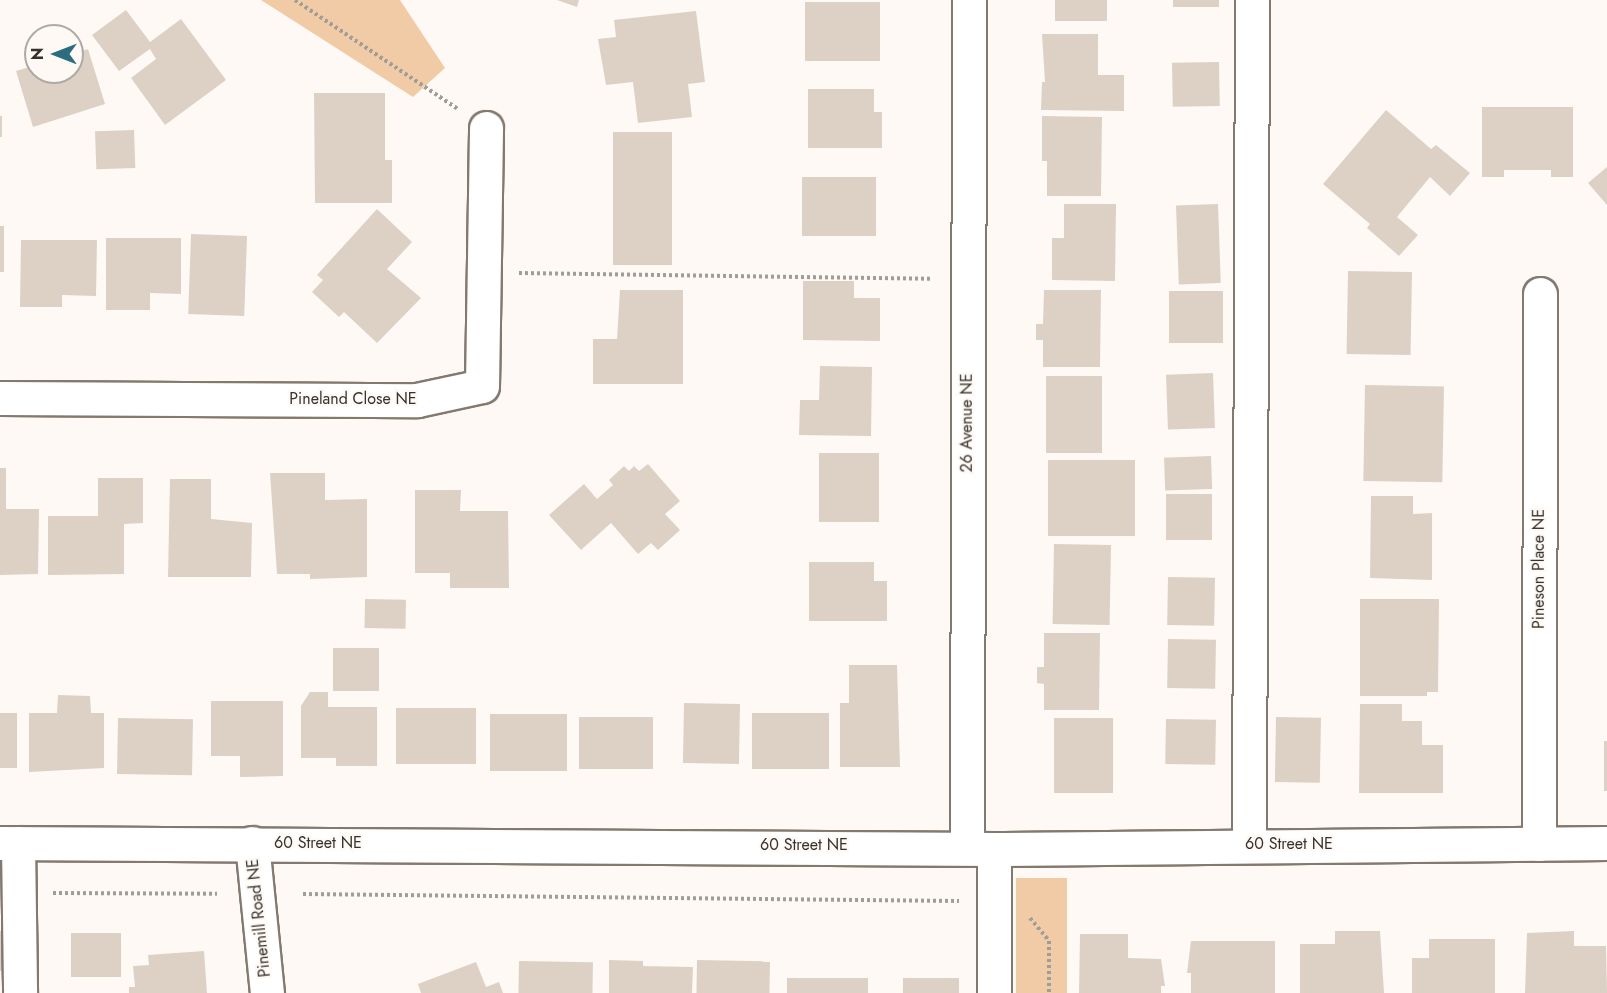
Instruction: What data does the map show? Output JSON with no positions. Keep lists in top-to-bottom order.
{
  "streets": {
    "street": [
      "Pineland Close NE",
      "26 Avenue NE",
      "Pineson Place NE",
      "60 Street NE",
      "Pinemill Road NE"
    ]
  },
  "crossings": [
    ["26 Avenue NE", "60 Street NE"],
    ["Pineson Place NE", "60 Street NE"],
    ["60 Street NE", "Pinemill Road NE"]
  ],
  "north": "left"
}
